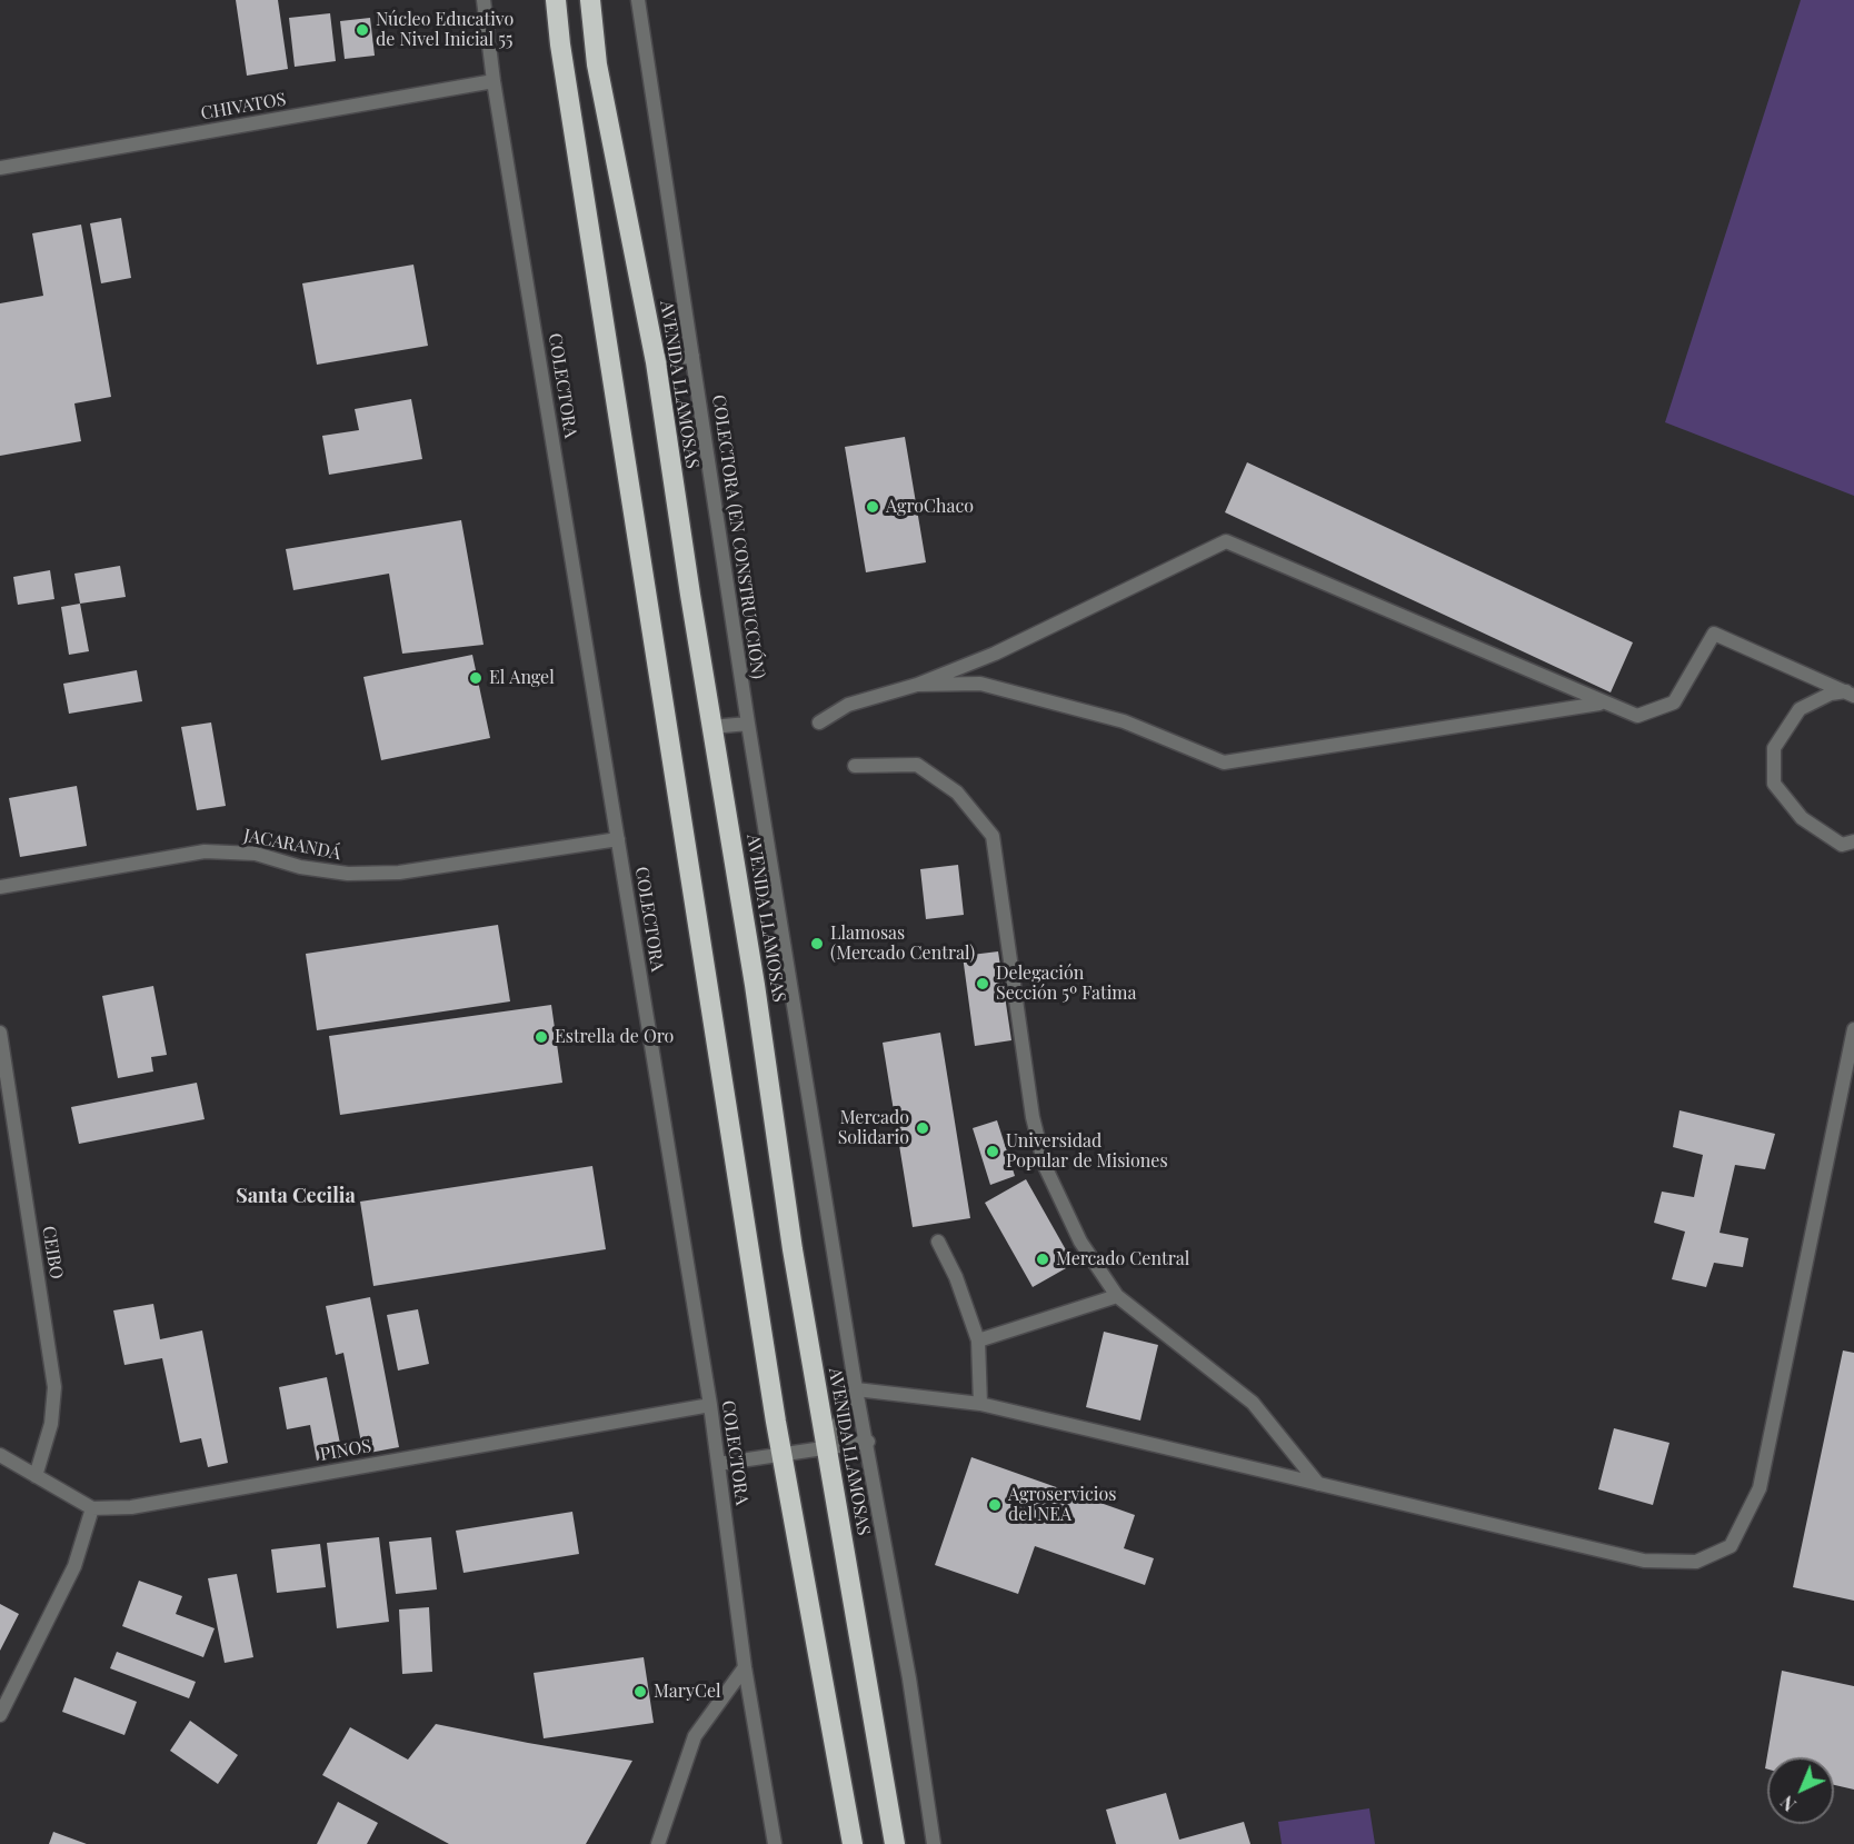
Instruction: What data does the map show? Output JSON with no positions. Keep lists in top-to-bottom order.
{
  "streets": {
    "highway": ["AVENIDA LLAMOSAS"],
    "street": [
      "CHIVATOS",
      "COLECTORA",
      "COLECTORA (EN CONSTRUCCIÓN)",
      "JACARANDÁ",
      "CEIBO",
      "PINOS"
    ]
  },
  "crossings": [
    ["CHIVATOS", "COLECTORA"],
    ["COLECTORA", "JACARANDÁ"],
    ["COLECTORA", "PINOS"]
  ],
  "districts": ["Santa Cecilia"],
  "places": [
    "Núcleo Educativo de Nivel Inicial 55",
    "AgroChaco",
    "El Angel",
    "Llamosas (Mercado Central)",
    "Delegación Sección 5º Fatima",
    "Estrella de Oro",
    "Mercado Solidario",
    "Universidad Popular de Misiones",
    "Mercado Central",
    "Agroservicios del NEA",
    "MaryCel"
  ],
  "north": "bottom left"
}
